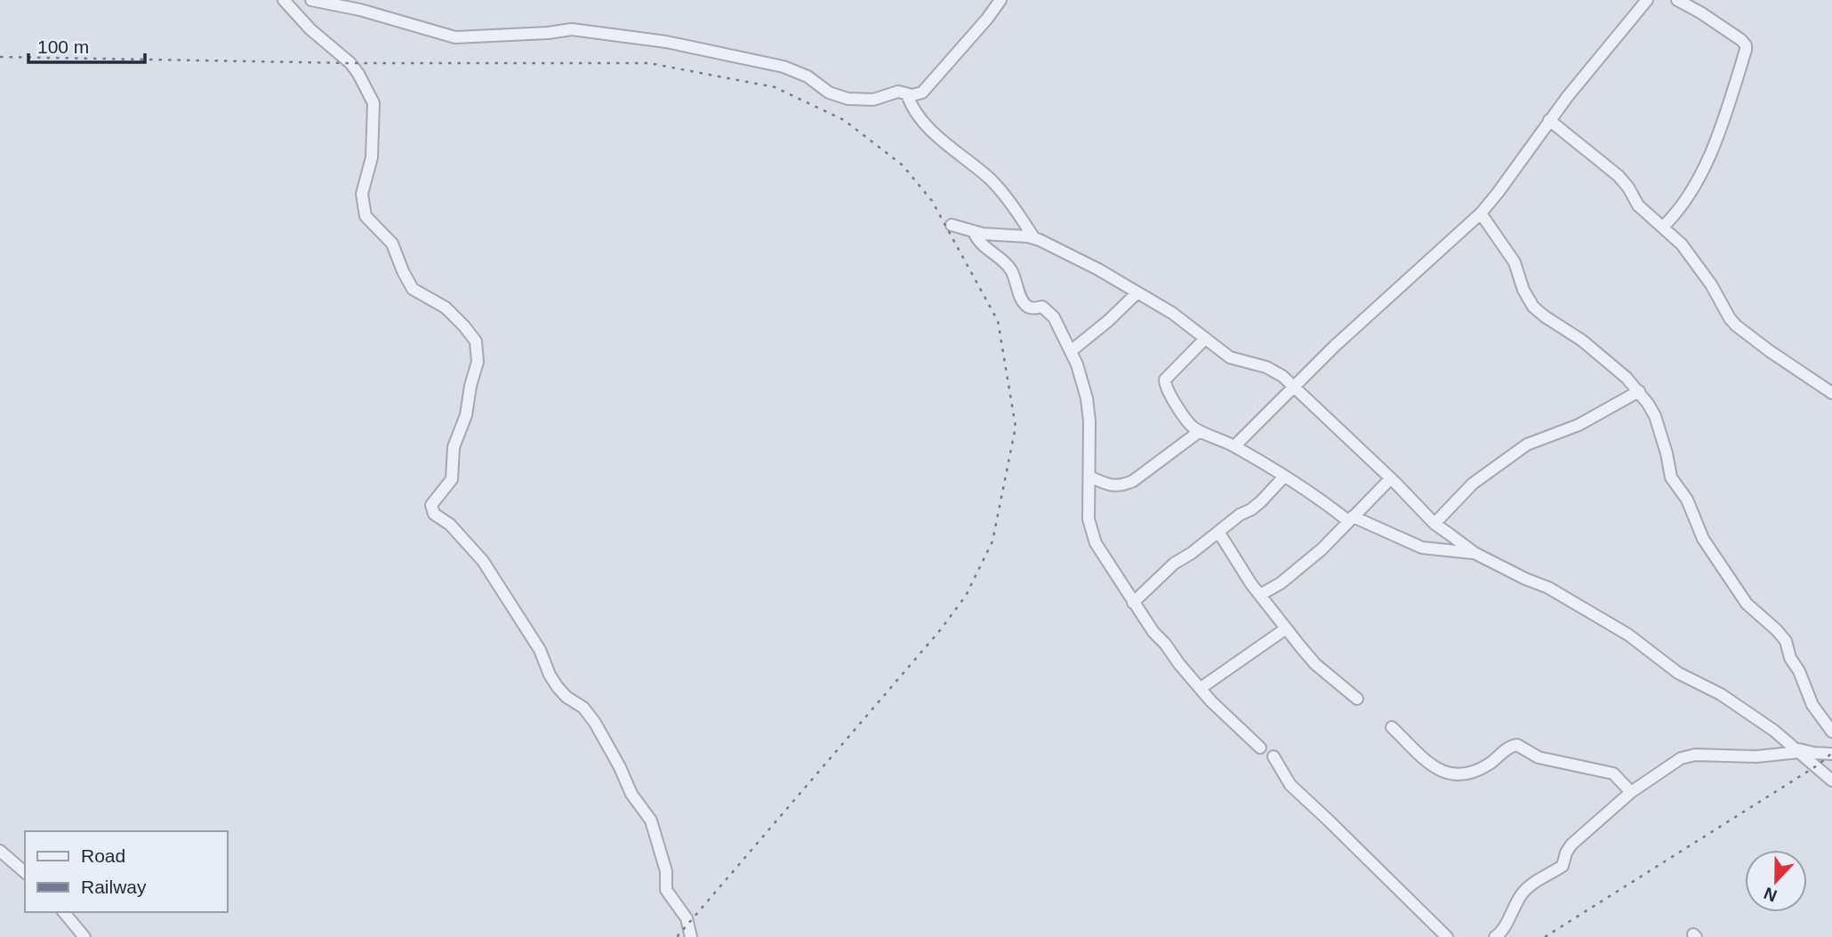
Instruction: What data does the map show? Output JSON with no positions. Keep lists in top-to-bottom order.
{
  "legend": ["Road", "Railway"],
  "scale_bar": "100 m",
  "north": "bottom"
}
